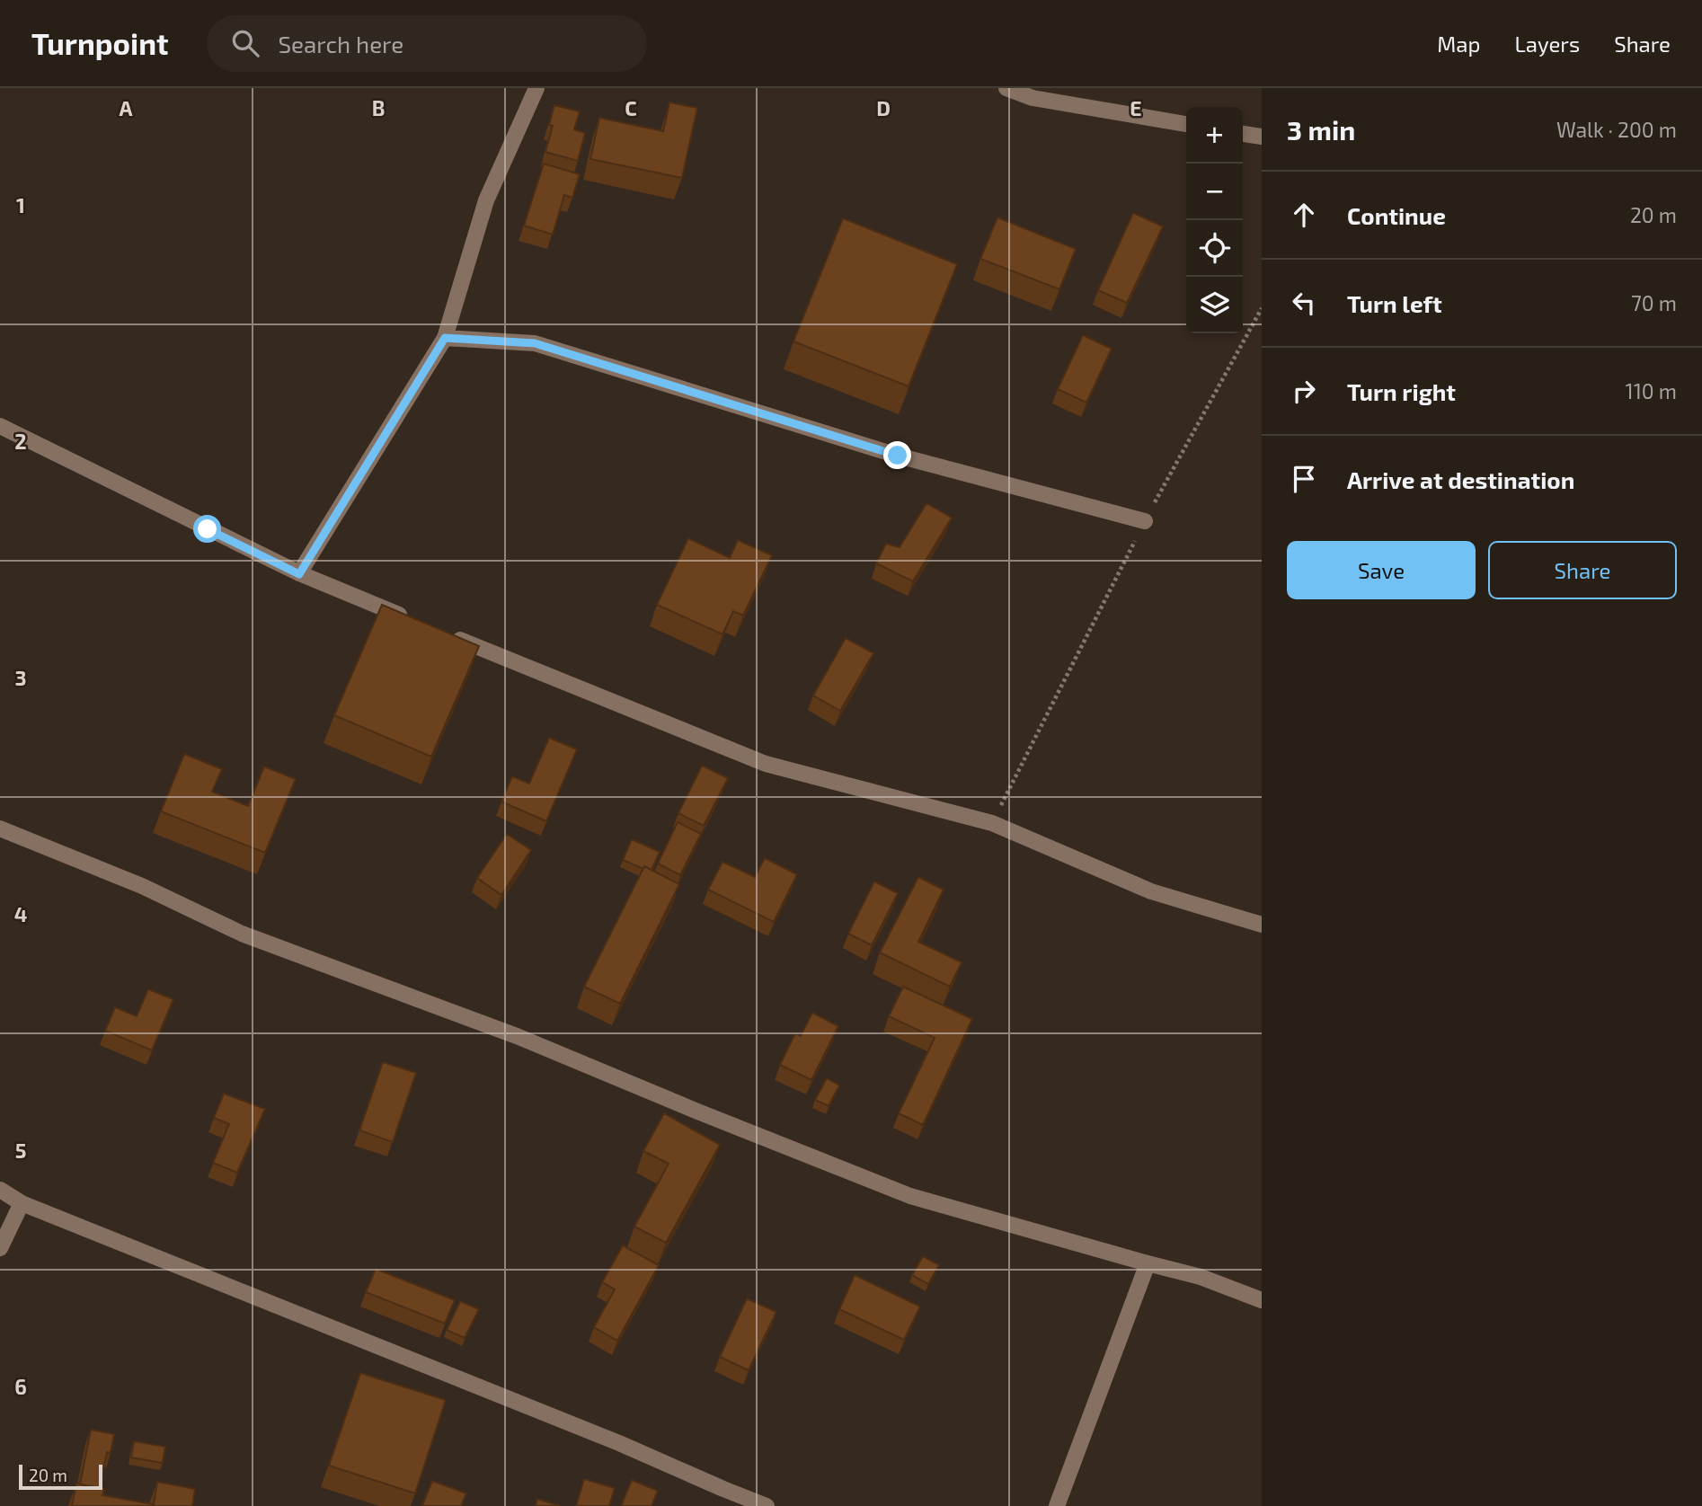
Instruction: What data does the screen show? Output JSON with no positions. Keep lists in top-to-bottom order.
{
  "scale_bar": "20 m",
  "page": {
    "header": "Turnpoint",
    "search": "Search here",
    "nav": ["Map", "Layers", "Share"],
    "heading": ["3 min", "Walk · 200 m"],
    "map_buttons": ["+", "−"],
    "list": [
      ["Continue", "20 m"],
      ["Turn left", "70 m"],
      ["Turn right", "110 m"],
      "Arrive at destination"
    ],
    "buttons": ["Save", "Share"],
    "scale": "20 m"
  },
  "grid": {
    "columns": [
      "A",
      "B",
      "C",
      "D",
      "E"
    ],
    "rows": [
      "1",
      "2",
      "3",
      "4",
      "5",
      "6"
    ]
  }
}
